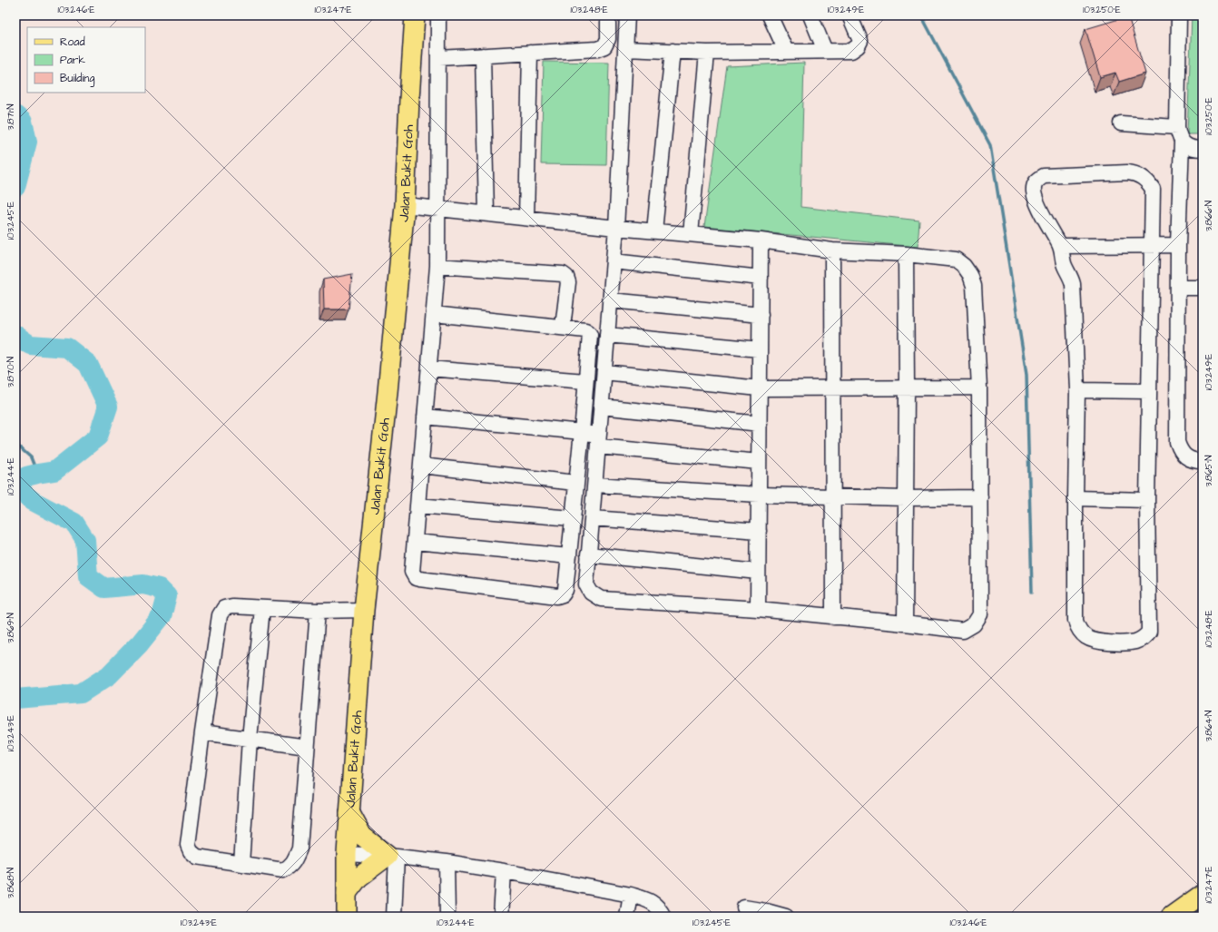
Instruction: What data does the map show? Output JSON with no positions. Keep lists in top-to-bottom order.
{
  "streets": {
    "main road": ["Jalan Bukit Goh"]
  },
  "legend": ["Road", "Park", "Building"],
  "coordinates": [
    "103.246°E",
    "103.247°E",
    "103.248°E",
    "103.249°E",
    "103.250°E",
    "3.871°N",
    "3.866°N",
    "103.245°E",
    "3.870°N",
    "3.865°N",
    "103.244°E",
    "3.869°N",
    "3.864°N",
    "103.243°E",
    "3.868°N"
  ]
}
